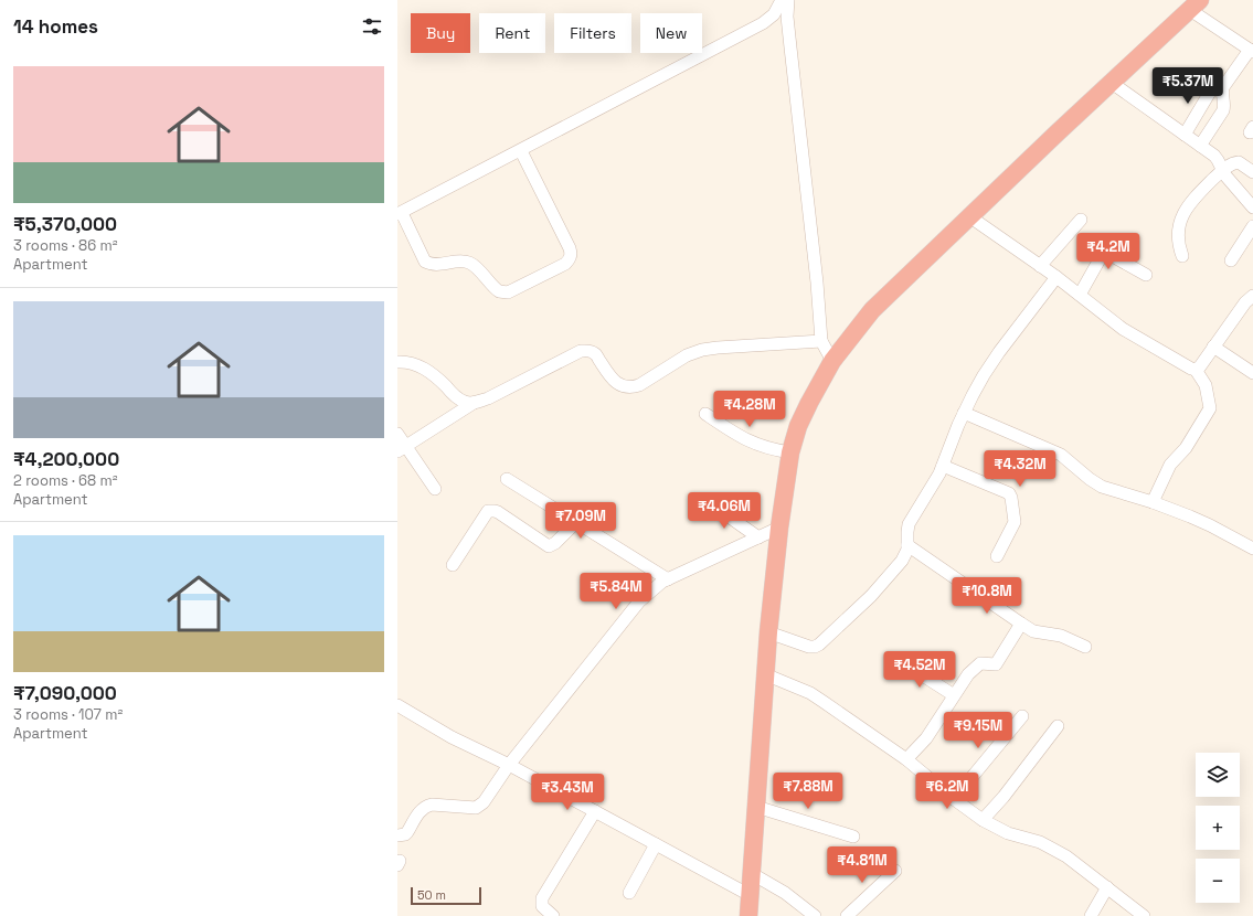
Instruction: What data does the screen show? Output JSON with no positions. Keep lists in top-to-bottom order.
{
  "scale_bar": "50 m",
  "page": {
    "heading": "14 homes",
    "chip": [
      "Buy",
      "Rent",
      "Filters",
      "New"
    ],
    "list": [
      {
        "name": "₹5,370,000",
        "note": "3 rooms · 86 m² · Apartment"
      },
      {
        "name": "₹4,200,000",
        "note": "2 rooms · 68 m² · Apartment"
      },
      {
        "name": "₹7,090,000",
        "note": "3 rooms · 107 m² · Apartment"
      }
    ],
    "price": [
      "₹5.37M",
      "₹4.2M",
      "₹4.28M",
      "₹4.32M",
      "₹4.06M",
      "₹7.09M",
      "₹5.84M",
      "₹10.8M",
      "₹4.52M",
      "₹9.15M",
      "₹7.88M",
      "₹6.2M",
      "₹3.43M",
      "₹4.81M"
    ],
    "map_buttons": ["+", "−"],
    "scale": "50 m"
  }
}
